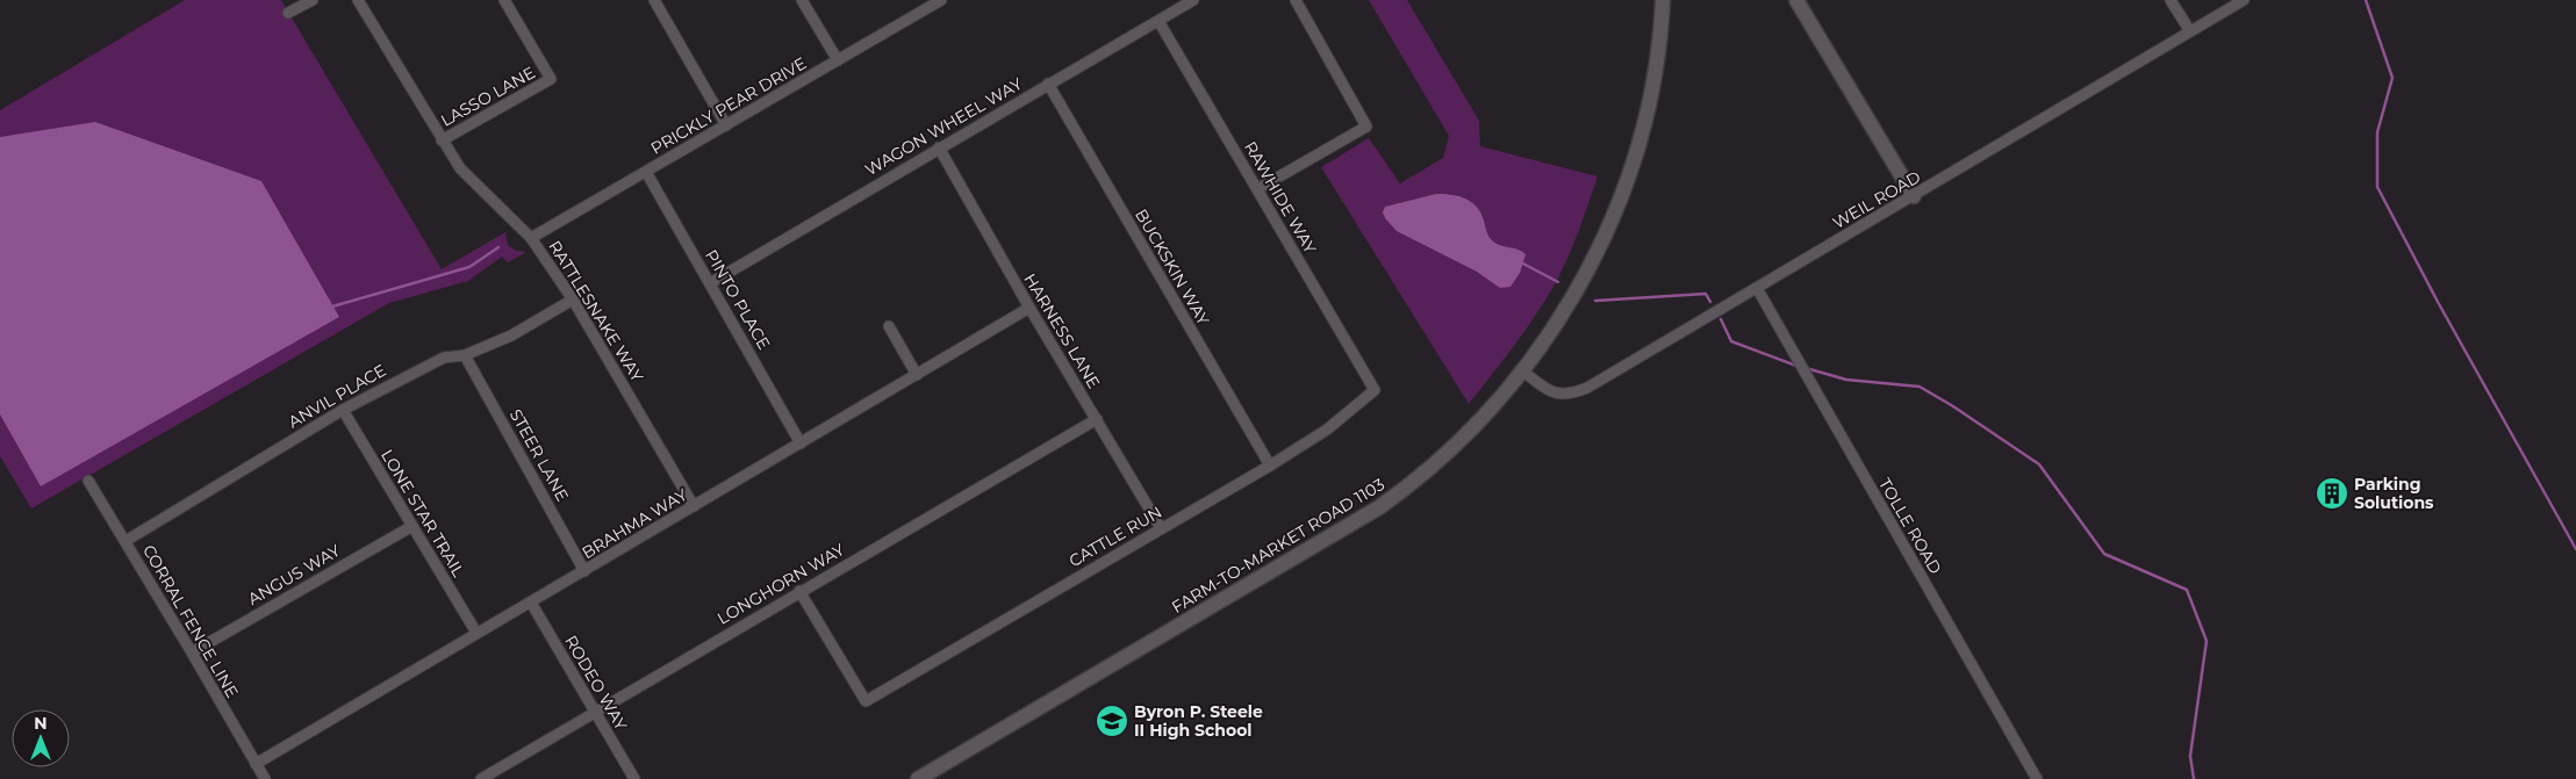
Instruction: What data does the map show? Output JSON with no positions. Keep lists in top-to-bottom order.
{
  "streets": {
    "main road": ["FARM-TO-MARKET ROAD 1103"],
    "street": [
      "LASSO LANE",
      "PRICKLY PEAR DRIVE",
      "WAGON WHEEL WAY",
      "RAWHIDE WAY",
      "WEIL ROAD",
      "BUCKSKIN WAY",
      "PINTO PLACE",
      "RATTLESNAKE WAY",
      "HARNESS LANE",
      "ANVIL PLACE",
      "STEER LANE",
      "LONE STAR TRAIL",
      "BRAHMA WAY",
      "TOLLE ROAD",
      "CATTLE RUN",
      "ANGUS WAY",
      "LONGHORN WAY",
      "CORRAL FENCE LINE",
      "RODEO WAY"
    ]
  },
  "crossings": [
    ["LASSO LANE", "RATTLESNAKE WAY"],
    ["PRICKLY PEAR DRIVE", "PINTO PLACE"],
    ["PRICKLY PEAR DRIVE", "RATTLESNAKE WAY"],
    ["WAGON WHEEL WAY", "RAWHIDE WAY"],
    ["WAGON WHEEL WAY", "BUCKSKIN WAY"],
    ["WAGON WHEEL WAY", "PINTO PLACE"],
    ["WAGON WHEEL WAY", "HARNESS LANE"],
    ["RAWHIDE WAY", "CATTLE RUN"],
    ["WEIL ROAD", "TOLLE ROAD"],
    ["WEIL ROAD", "FARM-TO-MARKET ROAD 1103"],
    ["BUCKSKIN WAY", "CATTLE RUN"],
    ["PINTO PLACE", "BRAHMA WAY"],
    ["RATTLESNAKE WAY", "ANVIL PLACE"],
    ["RATTLESNAKE WAY", "BRAHMA WAY"],
    ["HARNESS LANE", "BRAHMA WAY"],
    ["HARNESS LANE", "CATTLE RUN"],
    ["HARNESS LANE", "LONGHORN WAY"],
    ["ANVIL PLACE", "STEER LANE"],
    ["ANVIL PLACE", "LONE STAR TRAIL"],
    ["ANVIL PLACE", "CORRAL FENCE LINE"],
    ["STEER LANE", "BRAHMA WAY"],
    ["LONE STAR TRAIL", "BRAHMA WAY"],
    ["LONE STAR TRAIL", "ANGUS WAY"],
    ["BRAHMA WAY", "CORRAL FENCE LINE"],
    ["BRAHMA WAY", "RODEO WAY"],
    ["CATTLE RUN", "LONGHORN WAY"],
    ["ANGUS WAY", "CORRAL FENCE LINE"],
    ["LONGHORN WAY", "RODEO WAY"]
  ],
  "places": {
    "building": ["Parking Solutions"],
    "school or university": ["Byron P. Steele II High School"]
  },
  "north": "top"
}
